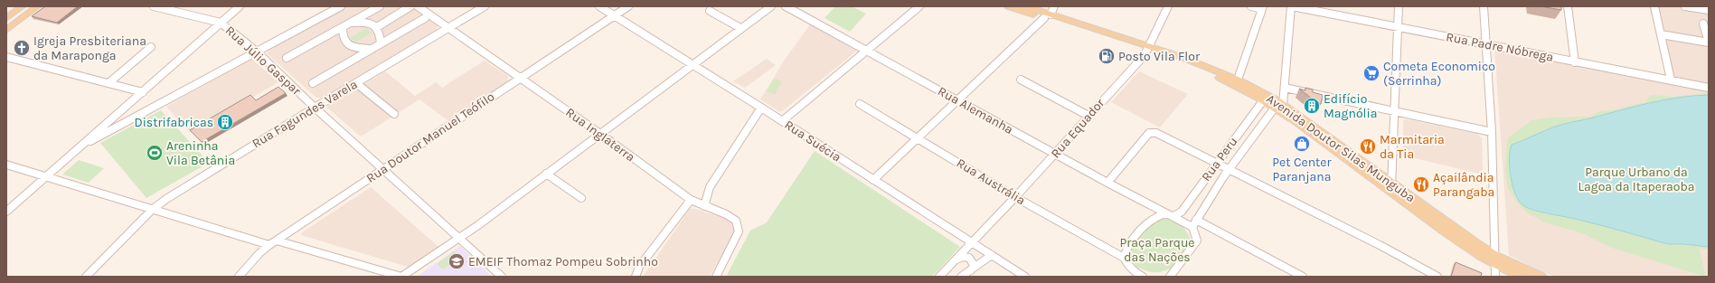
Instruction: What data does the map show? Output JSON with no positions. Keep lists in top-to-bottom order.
{
  "streets": {
    "main road": ["Avenida Doutor Silas Munguba"],
    "street": [
      "Rua Padre Nóbrega",
      "Rua Júlio Gaspar",
      "Rua Alemanha",
      "Rua Fagundes Varela",
      "Rua Equador",
      "Rua Inglaterra",
      "Rua Doutor Manuel Teófilo",
      "Rua Suécia",
      "Rua Peru",
      "Rua Austrália"
    ]
  },
  "crossings": [
    ["Rua Júlio Gaspar", "Rua Fagundes Varela"],
    ["Rua Júlio Gaspar", "Rua Doutor Manuel Teófilo"],
    ["Rua Alemanha", "Rua Equador"],
    ["Rua Alemanha", "Rua Peru"],
    ["Rua Fagundes Varela", "Rua Inglaterra"],
    ["Rua Equador", "Rua Suécia"],
    ["Rua Equador", "Avenida Doutor Silas Munguba"],
    ["Rua Equador", "Rua Austrália"],
    ["Rua Inglaterra", "Rua Doutor Manuel Teófilo"],
    ["Rua Doutor Manuel Teófilo", "Rua Suécia"],
    ["Avenida Doutor Silas Munguba", "Rua Peru"],
    ["Rua Peru", "Rua Austrália"]
  ],
  "parks": ["Parque Urbano da Lagoa da Itaperaoba", "Praça Parque das Nações"],
  "places": {
    "church": ["Igreja Presbiteriana da Maraponga"],
    "fuel station": ["Posto Vila Flor"],
    "supermarket": ["Cometa Economico (Serrinha)"],
    "building": ["Edifício Magnólia", "Distrifabricas"],
    "shop": ["Pet Center Paranjana"],
    "restaurant": ["Marmitaria da Tia", "Açailândia Parangaba"],
    "sports": ["Areninha Vila Betânia"],
    "school or university": ["EMEIF Thomaz Pompeu Sobrinho"]
  }
}
